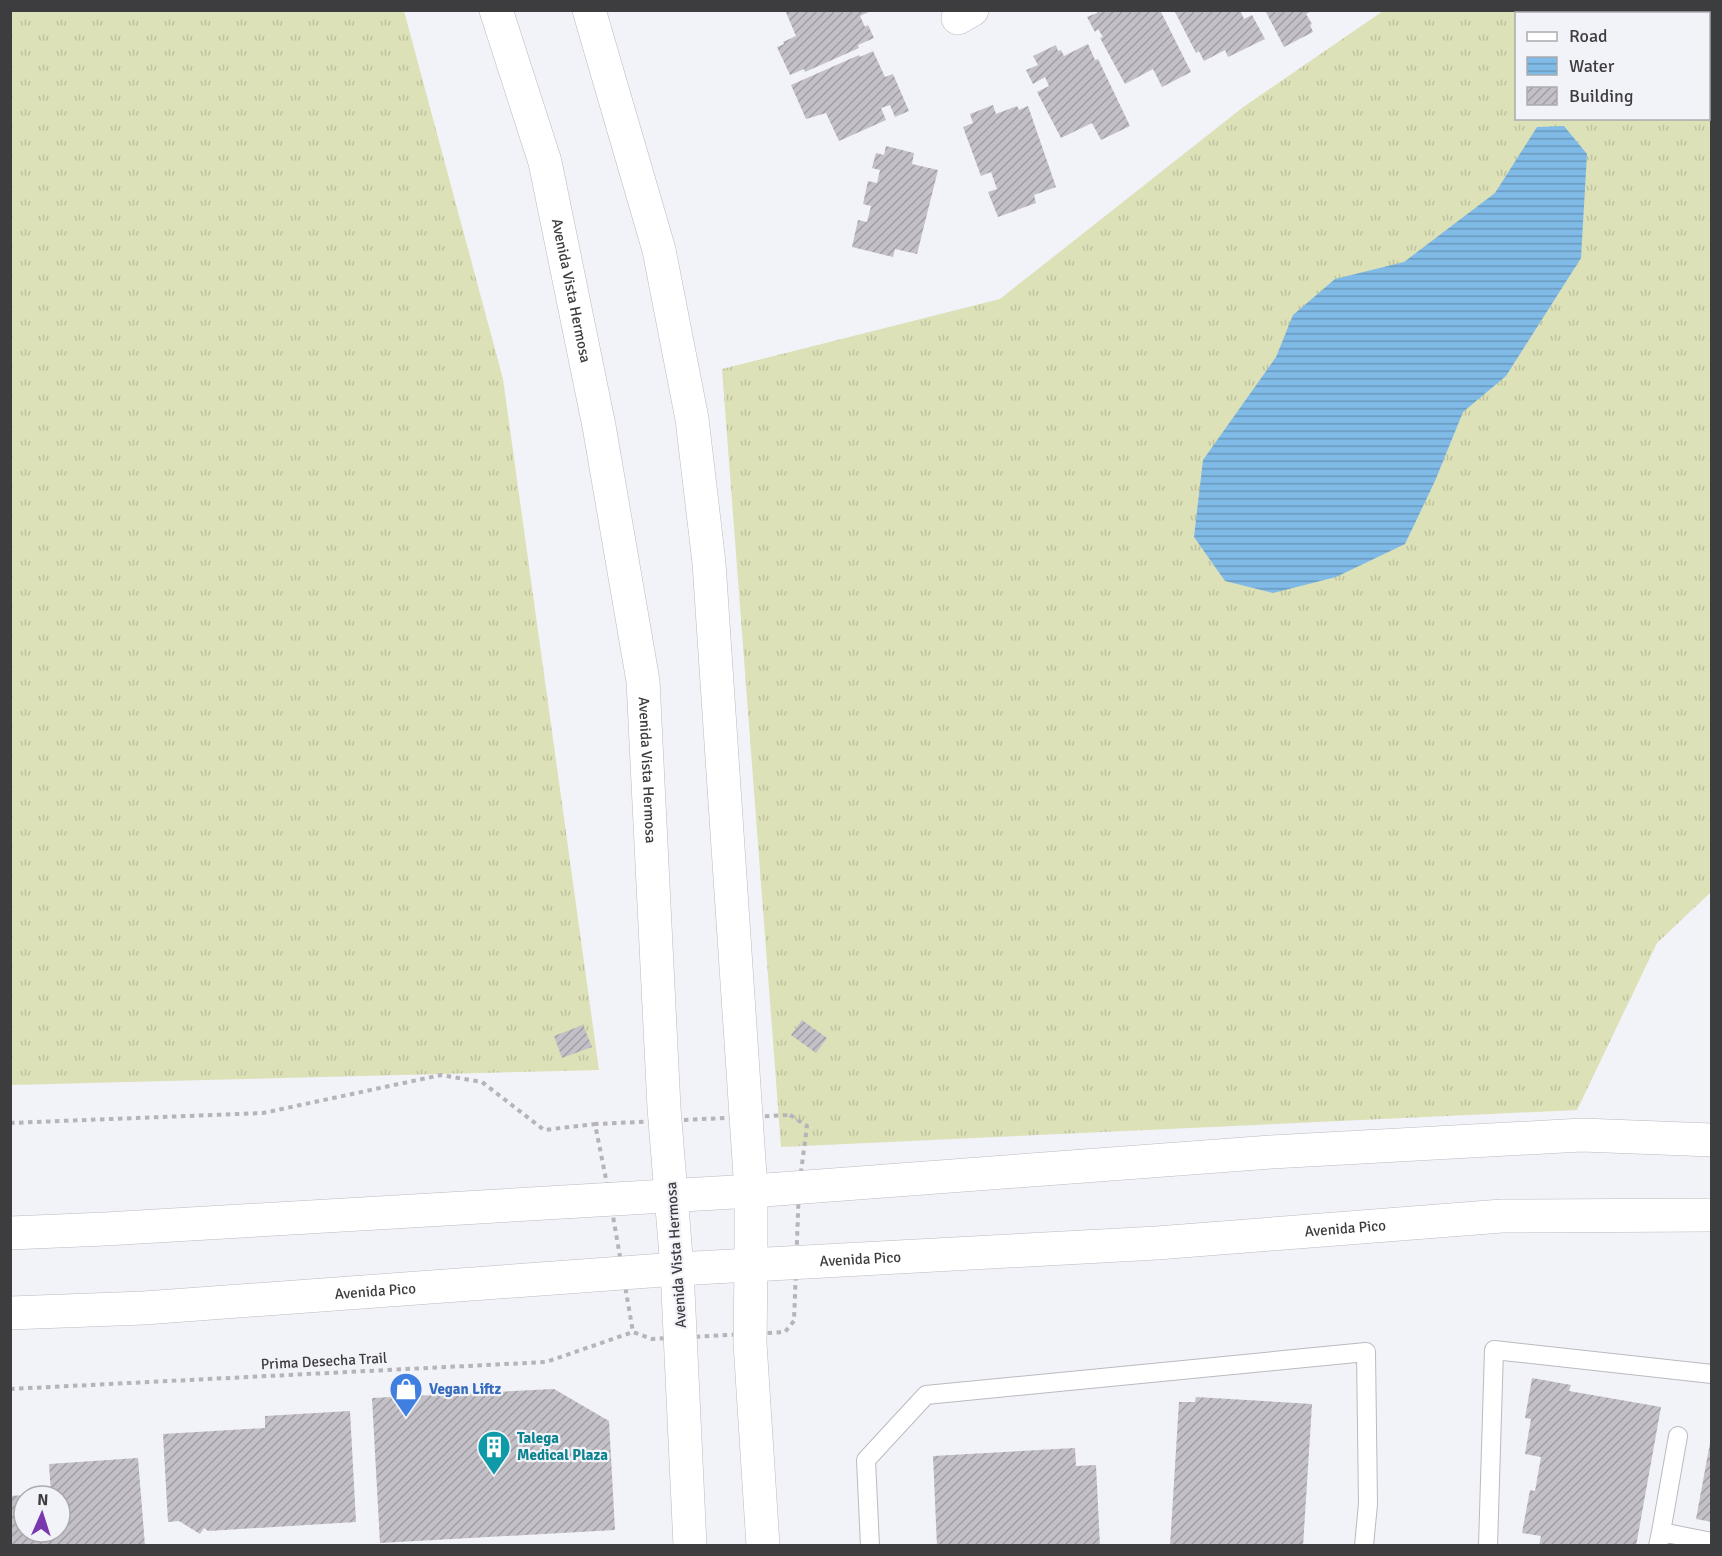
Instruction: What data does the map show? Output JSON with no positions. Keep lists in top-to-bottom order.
{
  "streets": {
    "main road": ["Avenida Vista Hermosa", "Avenida Pico"],
    "path": ["Prima Desecha Trail"]
  },
  "crossings": [
    ["Avenida Vista Hermosa", "Avenida Pico"]
  ],
  "places": {
    "shop": ["Vegan Liftz"],
    "building": ["Talega Medical Plaza"]
  },
  "legend": ["Road", "Water", "Building"],
  "north": "top"
}
